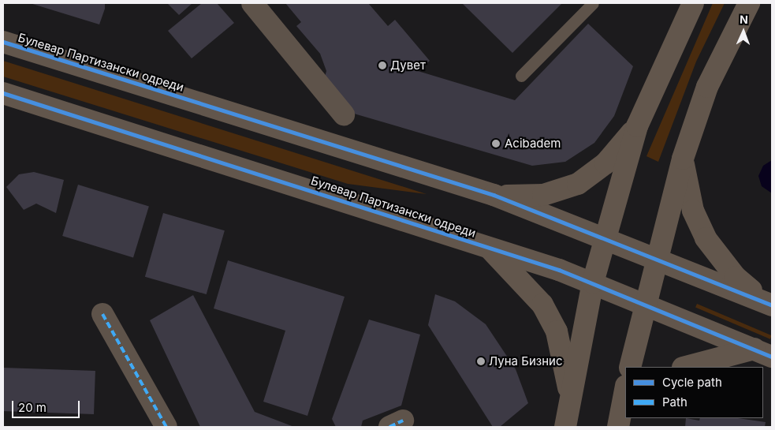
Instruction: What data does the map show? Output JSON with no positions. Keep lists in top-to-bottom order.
{
  "streets": {
    "street": ["Булевар Партизански одреди"]
  },
  "places": ["Дувет", "Acibadem", "Луна Бизнис"],
  "legend": ["Cycle path", "Path"],
  "scale_bar": "20 m",
  "north": "top"
}
